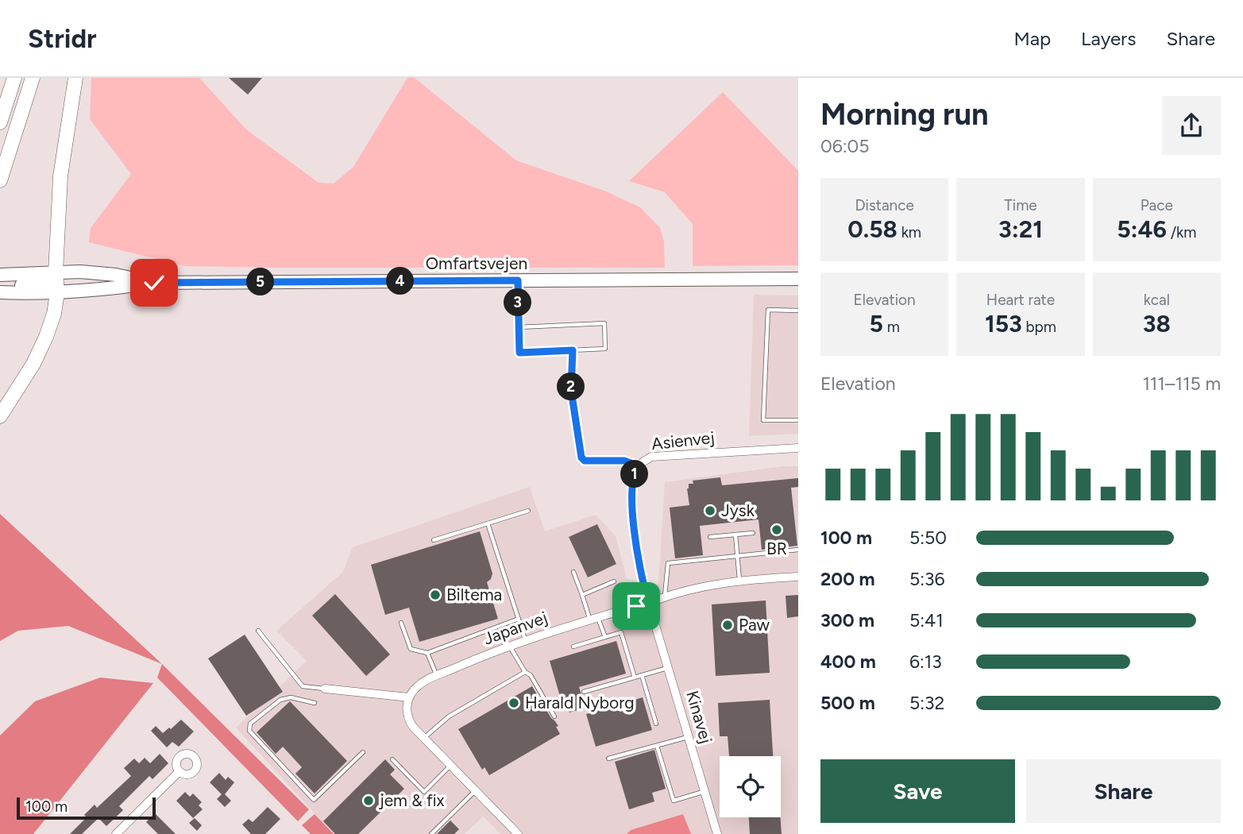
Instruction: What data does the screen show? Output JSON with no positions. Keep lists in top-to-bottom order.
{
  "streets": {
    "main road": ["Omfartsvejen"],
    "street": ["Asienvej", "Japanvej", "Kinavej"]
  },
  "crossings": [
    ["Asienvej", "Japanvej"],
    ["Asienvej", "Kinavej"],
    ["Japanvej", "Kinavej"]
  ],
  "places": [
    "Jysk",
    "BR",
    "Biltema",
    "Paw",
    "Harald Nyborg",
    "jem & fix"
  ],
  "scale_bar": "100 m",
  "page": {
    "header": "Stridr",
    "nav": ["Map", "Layers", "Share"],
    "heading": ["Morning run", "06:05"],
    "stats": [
      ["Distance", "0.58 km"],
      ["Time", "3:21"],
      ["Pace", "5:46 /km"],
      ["Elevation", "5 m"],
      ["Heart rate", "153 bpm"],
      ["kcal", "38"]
    ],
    "pins": [
      "4",
      "5",
      "3",
      "2",
      "1"
    ],
    "chart": ["Elevation", "111–115 m"],
    "list": [
      {
        "name": "100 m",
        "note": "5:50"
      },
      {
        "name": "200 m",
        "note": "5:36"
      },
      {
        "name": "300 m",
        "note": "5:41"
      },
      {
        "name": "400 m",
        "note": "6:13"
      },
      {
        "name": "500 m",
        "note": "5:32"
      }
    ],
    "buttons": ["Save", "Share"],
    "scale": "100 m"
  }
}
